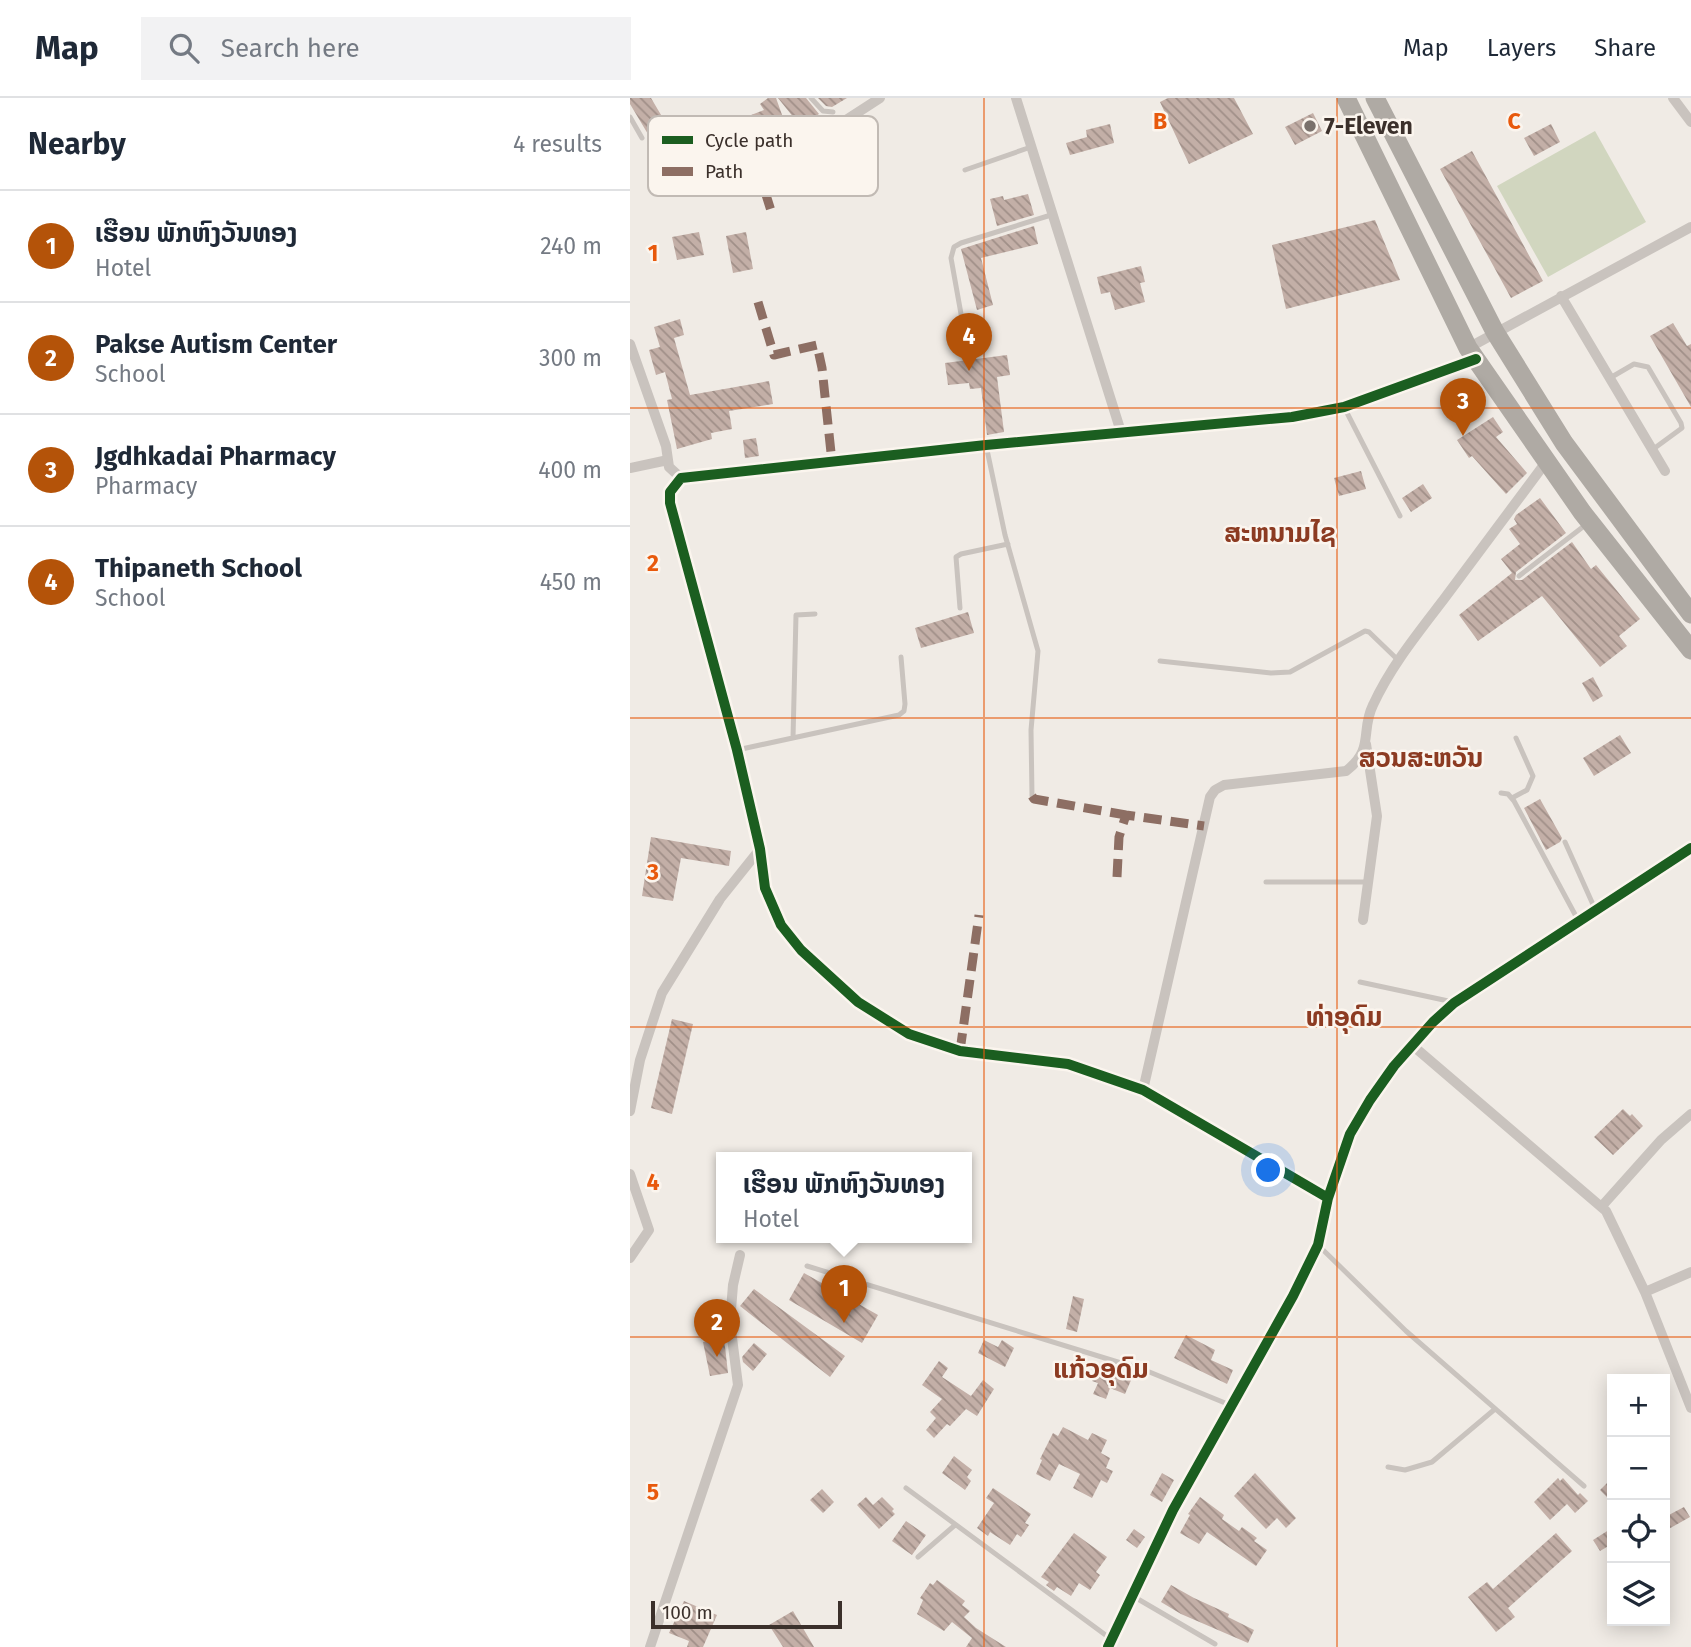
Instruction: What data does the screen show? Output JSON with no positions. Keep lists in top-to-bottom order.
{
  "districts": [
    "ສະຫນາມໄຊ",
    "ສວນສະຫວັນ",
    "ທ່າອຸດົມ",
    "ແກ້ວອຸດົມ"
  ],
  "places": ["7-Eleven"],
  "legend": ["Cycle path", "Path"],
  "scale_bar": "100 m",
  "page": {
    "header": "Map",
    "search": "Search here",
    "nav": ["Map", "Layers", "Share"],
    "heading": ["Nearby", "4 results"],
    "list": [
      {
        "mark": "1",
        "name": "ເຮືອນ ພັກຫົງວັນທອງ",
        "note": "Hotel",
        "value": "240 m"
      },
      {
        "mark": "2",
        "name": "Pakse Autism Center",
        "note": "School",
        "value": "300 m"
      },
      {
        "mark": "3",
        "name": "Jgdhkadai Pharmacy",
        "note": "Pharmacy",
        "value": "400 m"
      },
      {
        "mark": "4",
        "name": "Thipaneth School",
        "note": "School",
        "value": "450 m"
      }
    ],
    "pins": [
      "4",
      "3",
      "1",
      "2"
    ],
    "popup": ["ເຮືອນ ພັກຫົງວັນທອງ", "Hotel"],
    "map_buttons": ["+", "−"],
    "scale": "100 m"
  },
  "grid": {
    "columns": ["B", "C"],
    "rows": [
      "1",
      "2",
      "3",
      "4",
      "5"
    ]
  }
}
